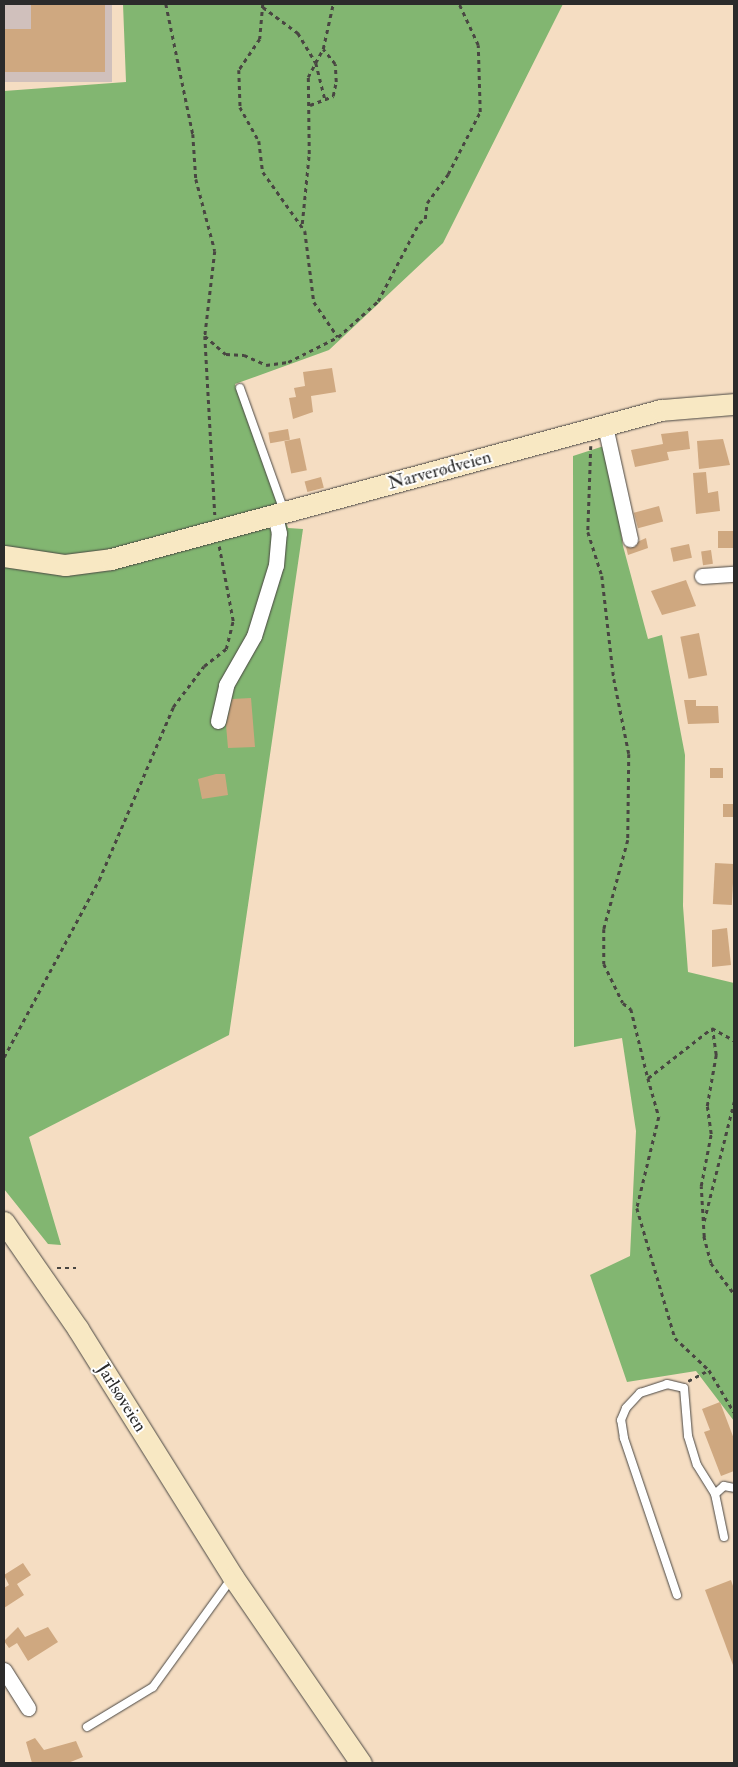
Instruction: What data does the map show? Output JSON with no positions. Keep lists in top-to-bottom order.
{
  "streets": {
    "main road": ["Narverødveien", "Jarlsøveien"]
  }
}
